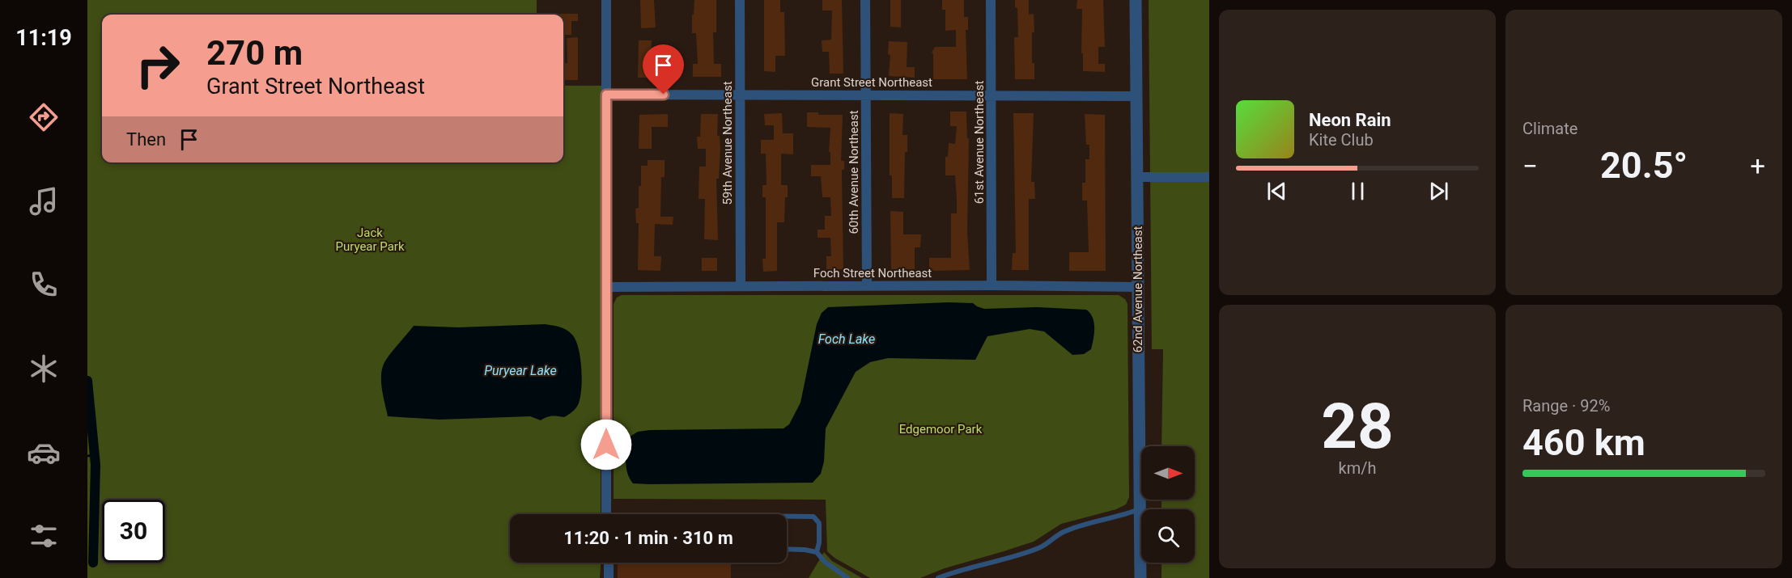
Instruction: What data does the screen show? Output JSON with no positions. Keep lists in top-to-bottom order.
{
  "streets": {
    "street": [
      "Grant Street Northeast",
      "61st Avenue Northeast",
      "59th Avenue Northeast",
      "60th Avenue Northeast",
      "Foch Street Northeast",
      "62nd Avenue Northeast"
    ]
  },
  "crossings": [
    ["Grant Street Northeast", "61st Avenue Northeast"],
    ["Grant Street Northeast", "59th Avenue Northeast"],
    ["Grant Street Northeast", "60th Avenue Northeast"],
    ["Grant Street Northeast", "62nd Avenue Northeast"],
    ["61st Avenue Northeast", "Foch Street Northeast"],
    ["59th Avenue Northeast", "Foch Street Northeast"],
    ["60th Avenue Northeast", "Foch Street Northeast"],
    ["Foch Street Northeast", "62nd Avenue Northeast"]
  ],
  "water": ["Foch Lake", "Puryear Lake"],
  "parks": ["Jack Puryear Park", "Edgemoor Park"],
  "north": "right",
  "page": {
    "tabs": "11:19",
    "tile": [
      "Climate",
      ["28", "km/h"],
      ["Range · 92%", "460 km"]
    ],
    "turn": ["270 m", "Grant Street Northeast"],
    "song": ["Neon Rain", "Kite Club"],
    "then": "Then",
    "heat": ["−", "20.5°", "+"],
    "limit": "30",
    "trip": "11:20 · 1 min · 310 m"
  }
}
